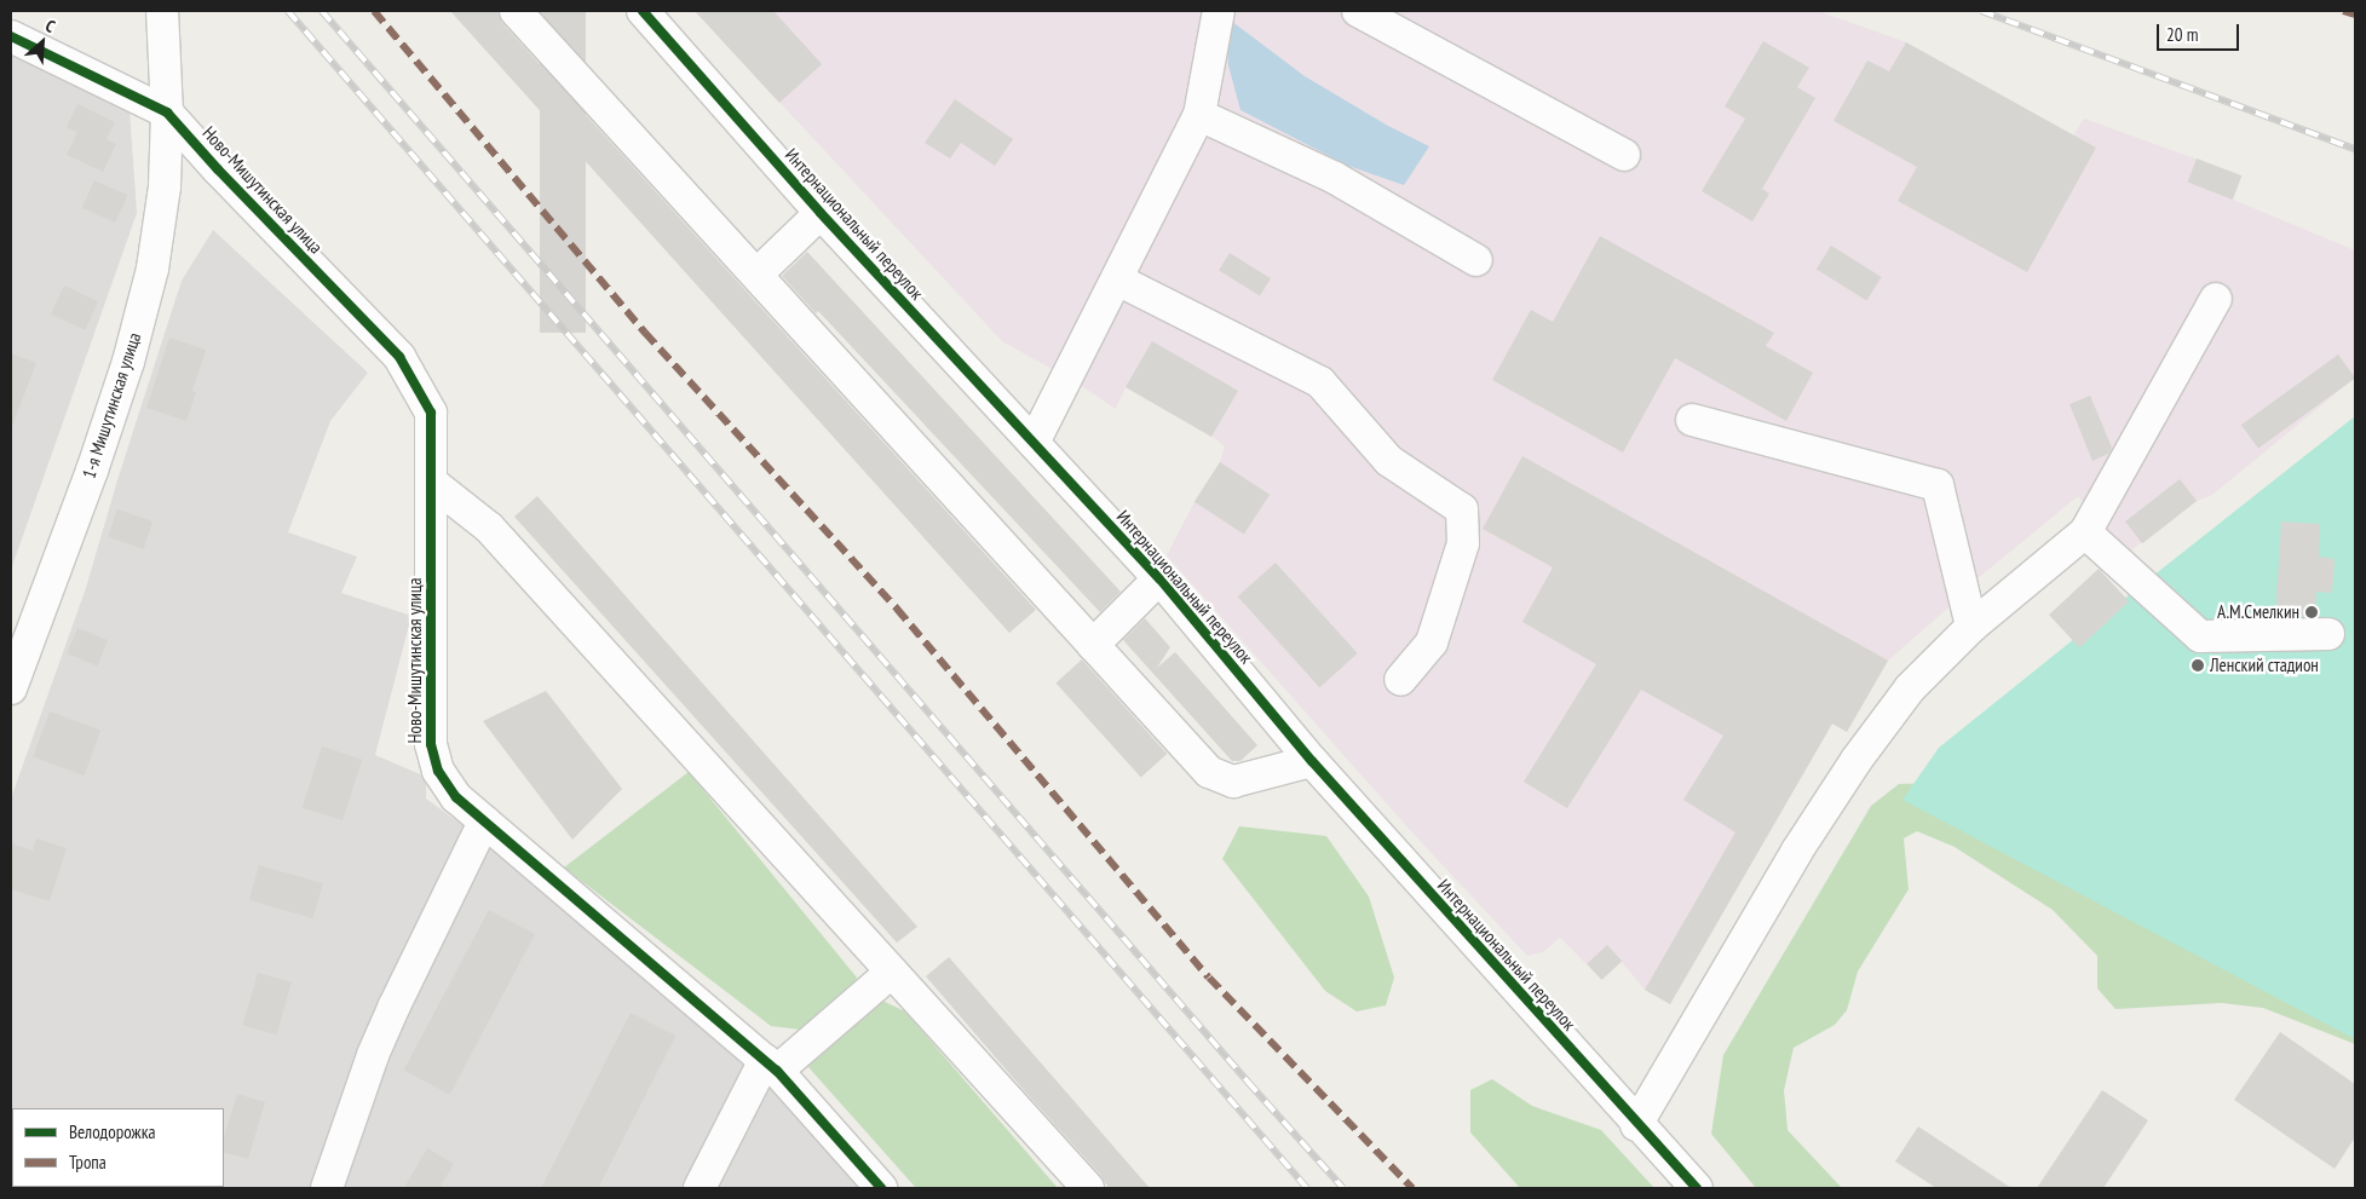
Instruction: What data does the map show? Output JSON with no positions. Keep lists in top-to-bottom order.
{
  "streets": {
    "street": ["Ново-Мишутинская улица", "Интернациональный переулок", "1-я Мишутинская улица"]
  },
  "crossings": [
    ["Ново-Мишутинская улица", "1-я Мишутинская улица"]
  ],
  "places": ["А.М.Смелкин", "Ленский стадион"],
  "legend": ["Велодорожка", "Тропа"],
  "scale_bar": "20 m",
  "north": "top right"
}
